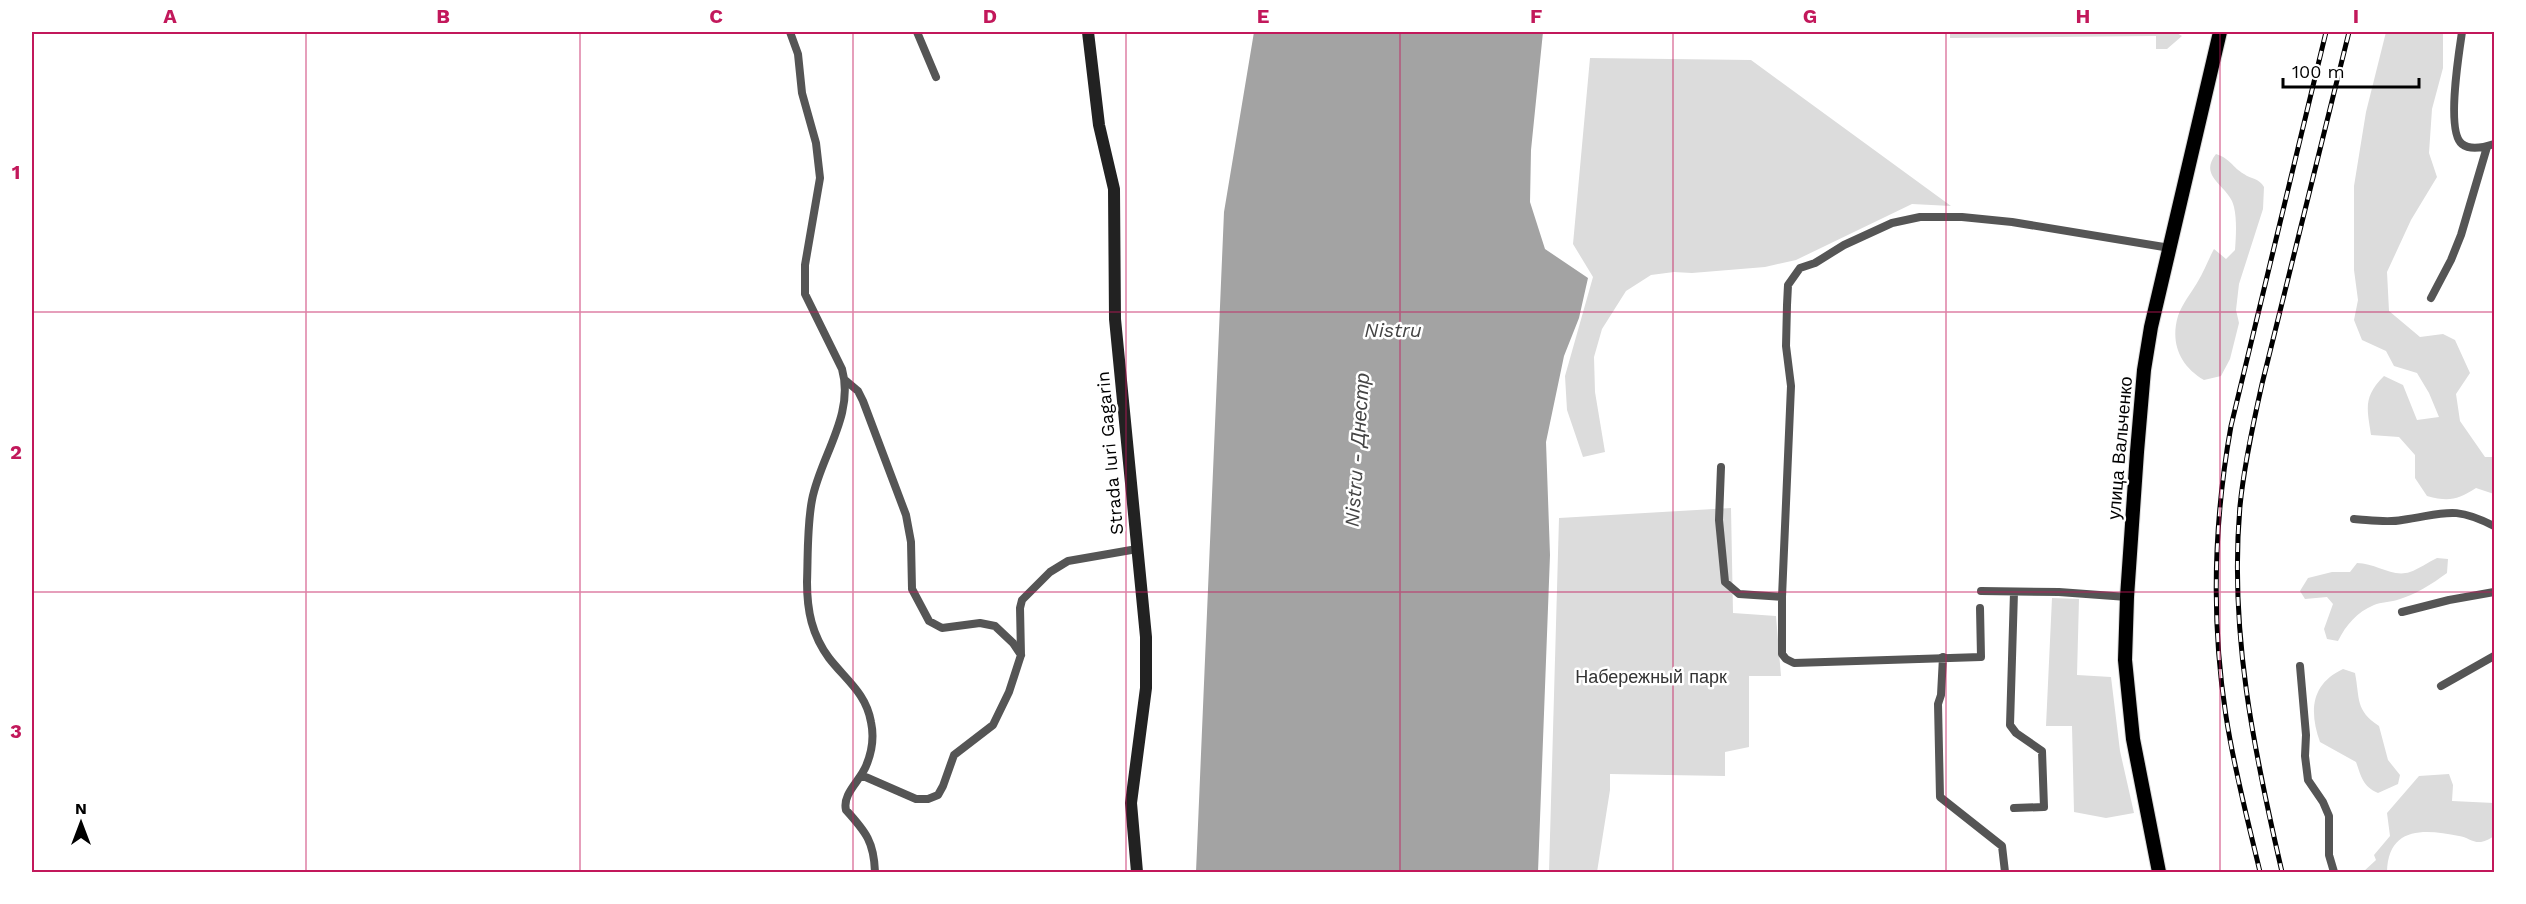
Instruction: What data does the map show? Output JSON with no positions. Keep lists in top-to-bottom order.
{
  "streets": {
    "main road": ["улица Вальченко", "Strada Iuri Gagarin"]
  },
  "water": ["Nistru", "Nistru - Днестр"],
  "parks": ["Набережный парк"],
  "scale_bar": "100 m",
  "north": "top",
  "grid": {
    "columns": [
      "A",
      "B",
      "C",
      "D",
      "E",
      "F",
      "G",
      "H",
      "I"
    ],
    "rows": ["1", "2", "3"]
  }
}
